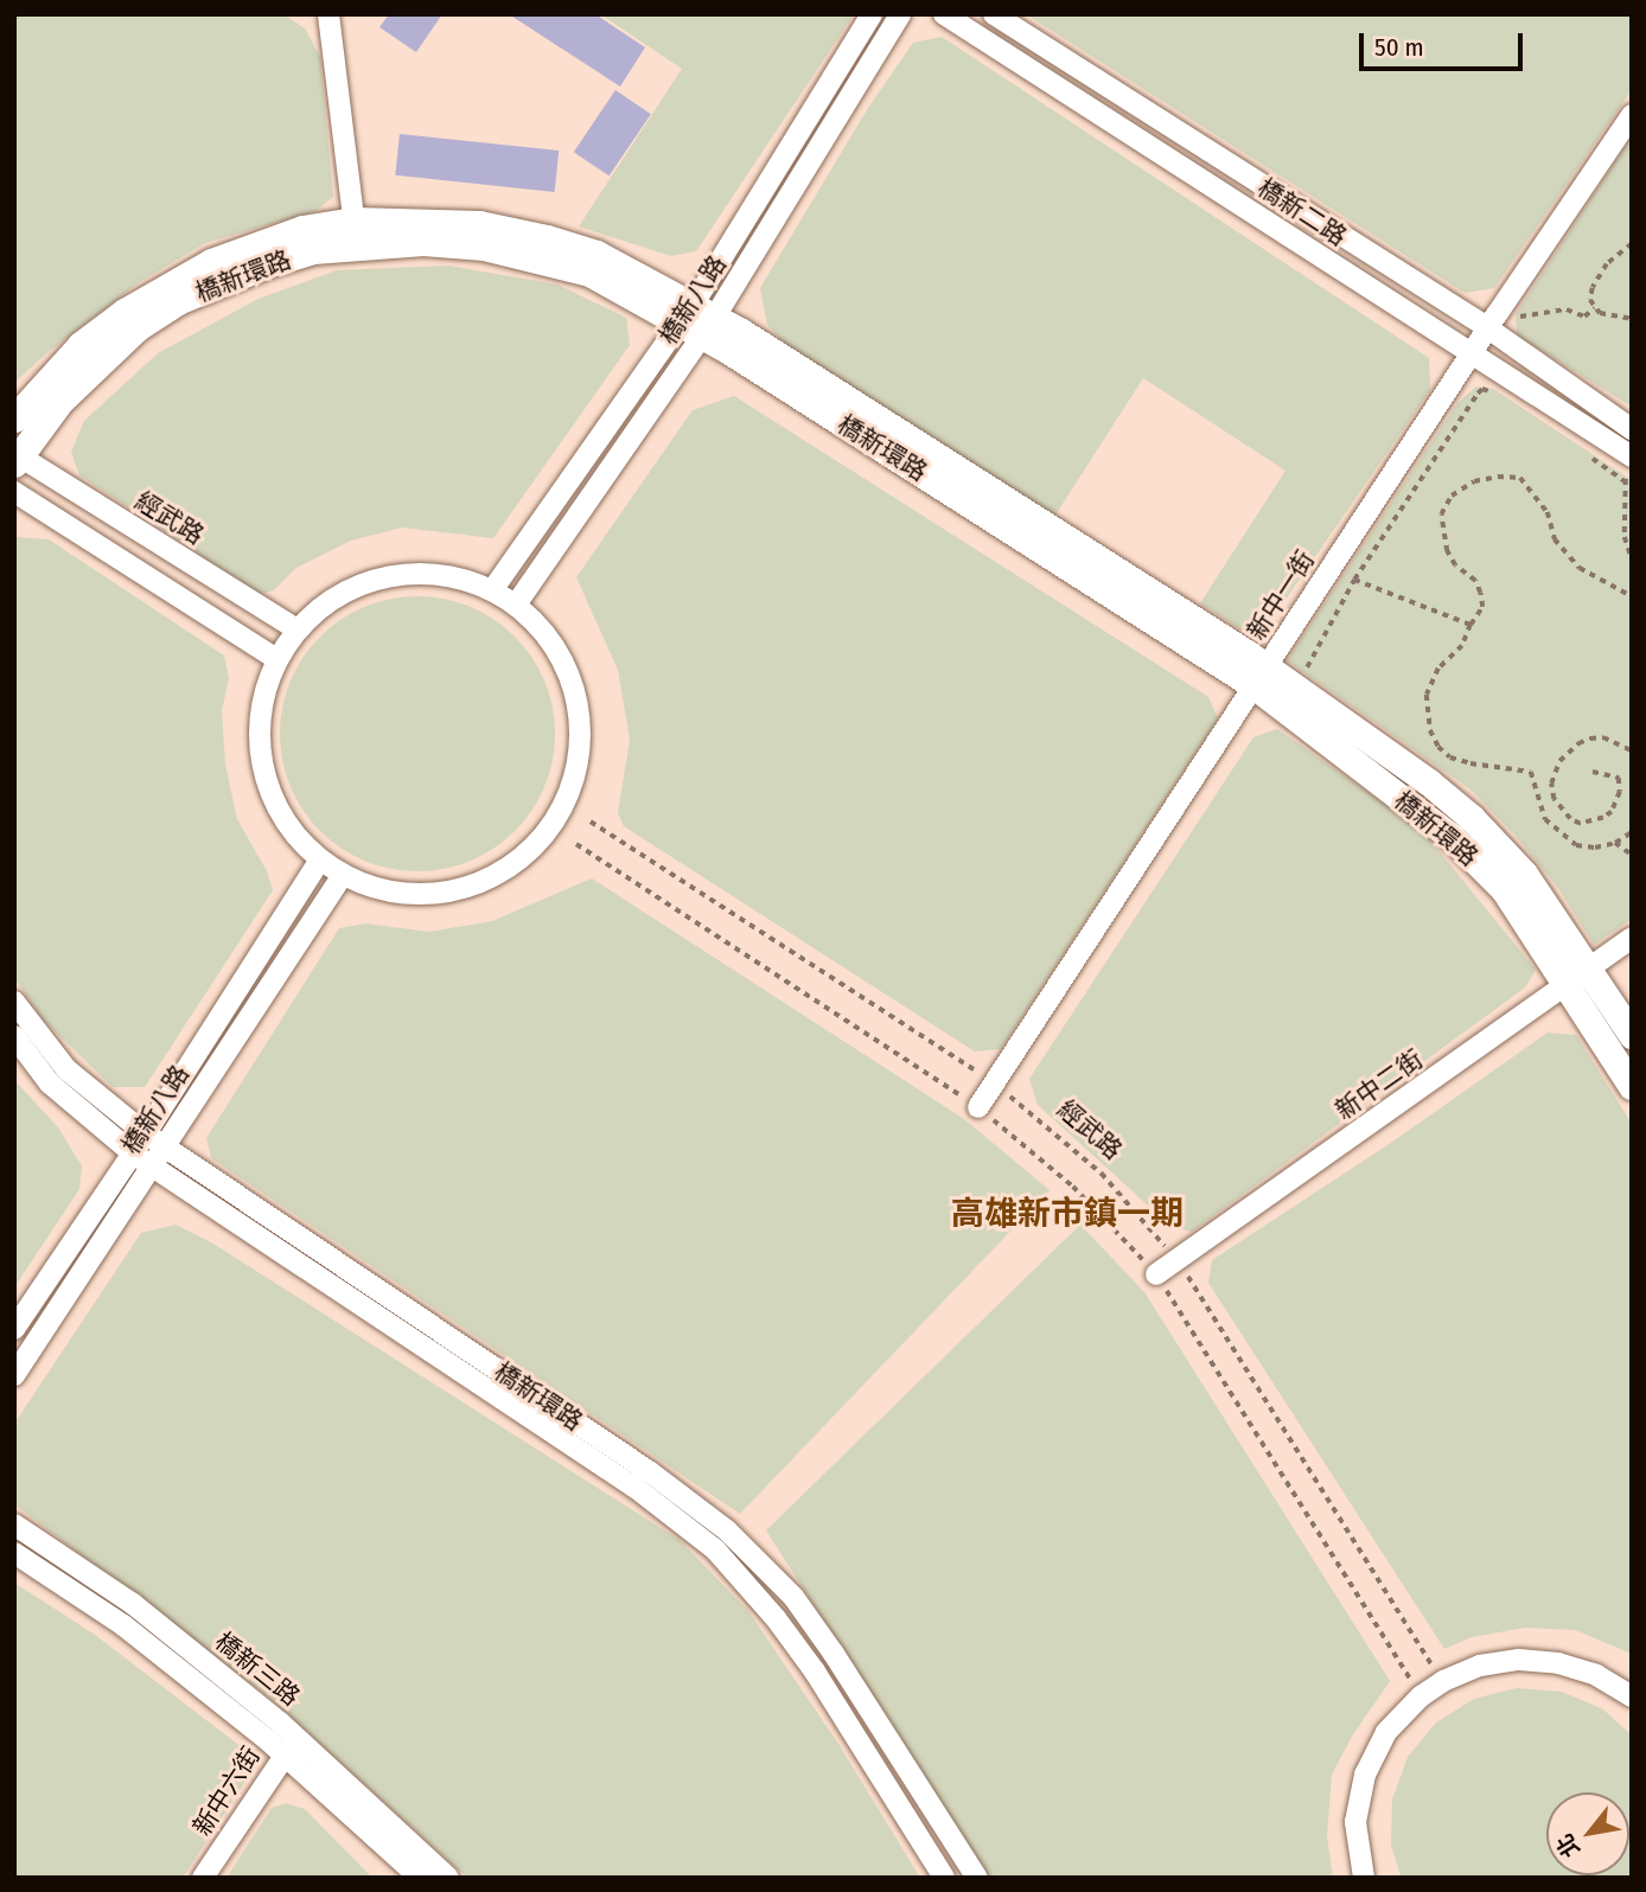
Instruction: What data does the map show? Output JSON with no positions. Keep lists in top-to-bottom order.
{
  "streets": {
    "street": [
      "橋新二路",
      "橋新環路",
      "橋新八路",
      "經武路",
      "新中一街",
      "新中二街",
      "橋新三路",
      "新中六街"
    ]
  },
  "crossings": [
    ["橋新二路", "新中一街"],
    ["橋新環路", "橋新八路"],
    ["橋新環路", "經武路"],
    ["橋新環路", "新中一街"],
    ["橋新環路", "新中二街"],
    ["經武路", "新中一街"],
    ["經武路", "新中二街"],
    ["橋新三路", "新中六街"]
  ],
  "districts": ["高雄新市鎮一期"],
  "scale_bar": "50 m",
  "north": "bottom left"
}
